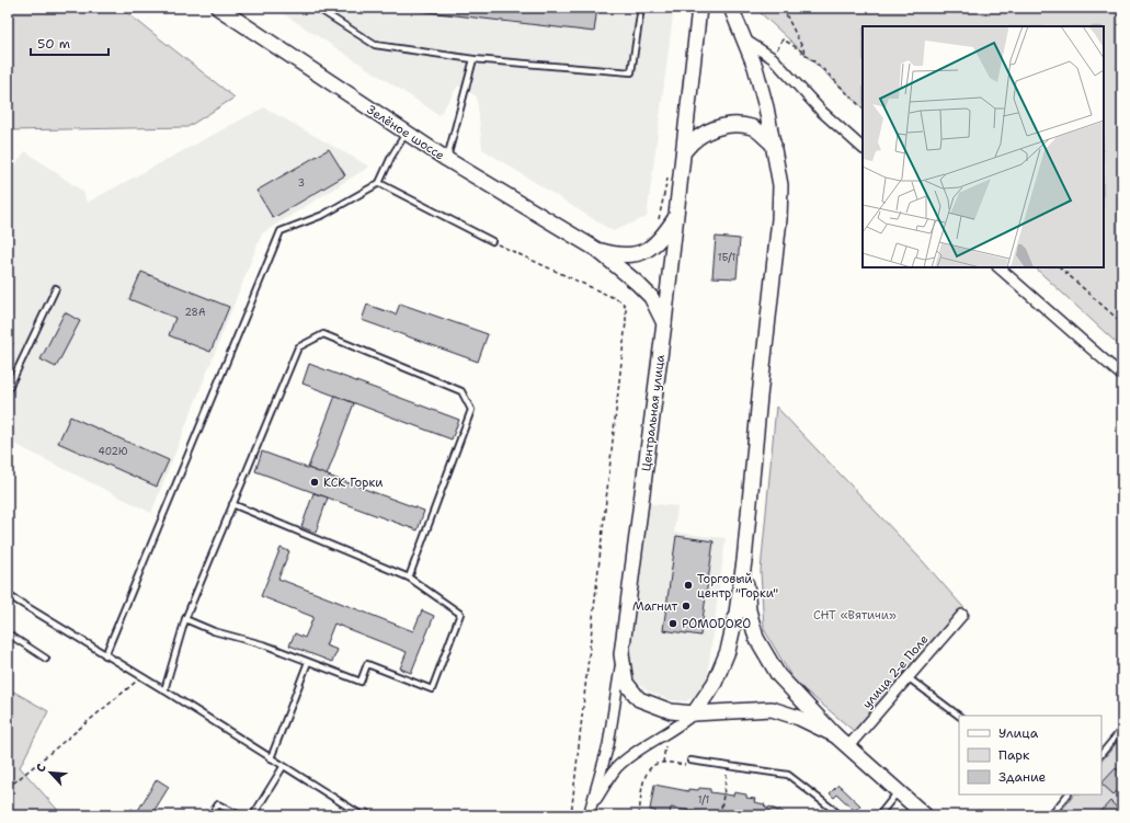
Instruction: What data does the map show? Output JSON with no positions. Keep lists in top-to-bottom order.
{
  "streets": {
    "main road": ["Зелёное шоссе", "Центральная улица"],
    "street": ["улица 2-е Поле"]
  },
  "parks": ["СНТ «Вятичи»"],
  "places": [
    "КСК Горки",
    "Торговый центр \"Горки\"",
    "Магнит",
    "POMODORO"
  ],
  "house_numbers": [
    "3",
    "1Б/1",
    "28А",
    "402Ю",
    "1/1"
  ],
  "legend": ["Улица", "Парк", "Здание"],
  "scale_bar": "50 m",
  "north": "top left"
}
